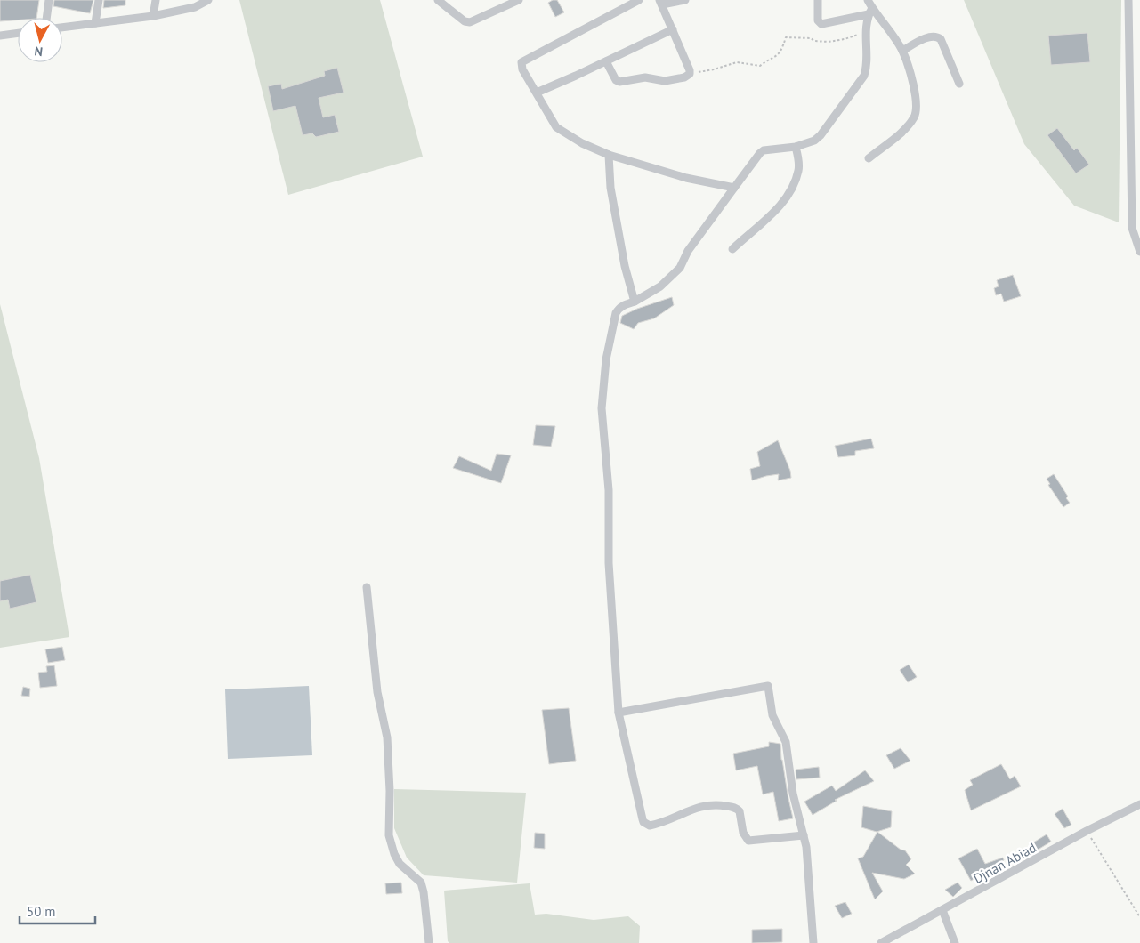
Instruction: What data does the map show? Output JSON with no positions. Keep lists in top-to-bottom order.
{
  "streets": {
    "street": ["Djnan Abiad"]
  },
  "scale_bar": "50 m",
  "north": "bottom"
}
